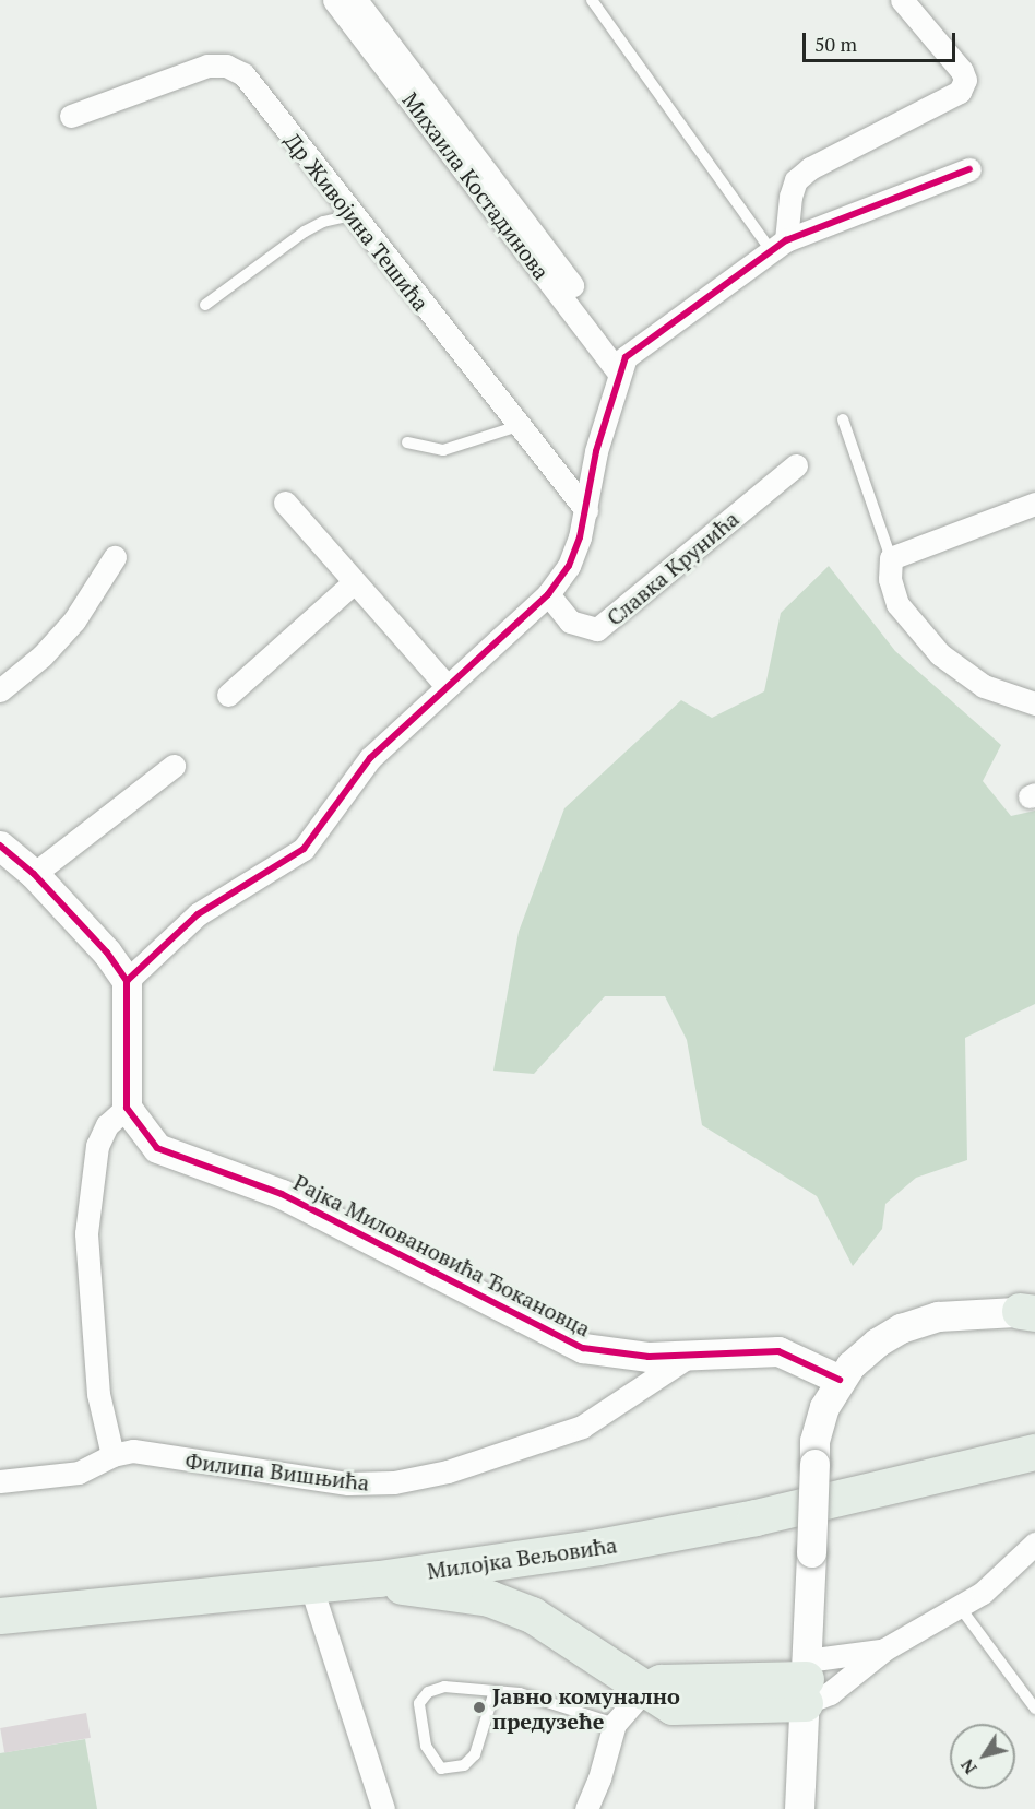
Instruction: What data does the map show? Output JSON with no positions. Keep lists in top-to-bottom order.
{
  "streets": {
    "main road": ["Милојка Вељовића"],
    "street": [
      "Михаила Костадинова",
      "Др Живојина Тешића",
      "Славка Крунића",
      "Рајка Миловановића Ђокановца",
      "Филипа Вишњића"
    ]
  },
  "crossings": [
    ["Рајка Миловановића Ђокановца", "Филипа Вишњића"]
  ],
  "places": ["Јавно комунално предузеће"],
  "scale_bar": "50 m",
  "north": "bottom left"
}
